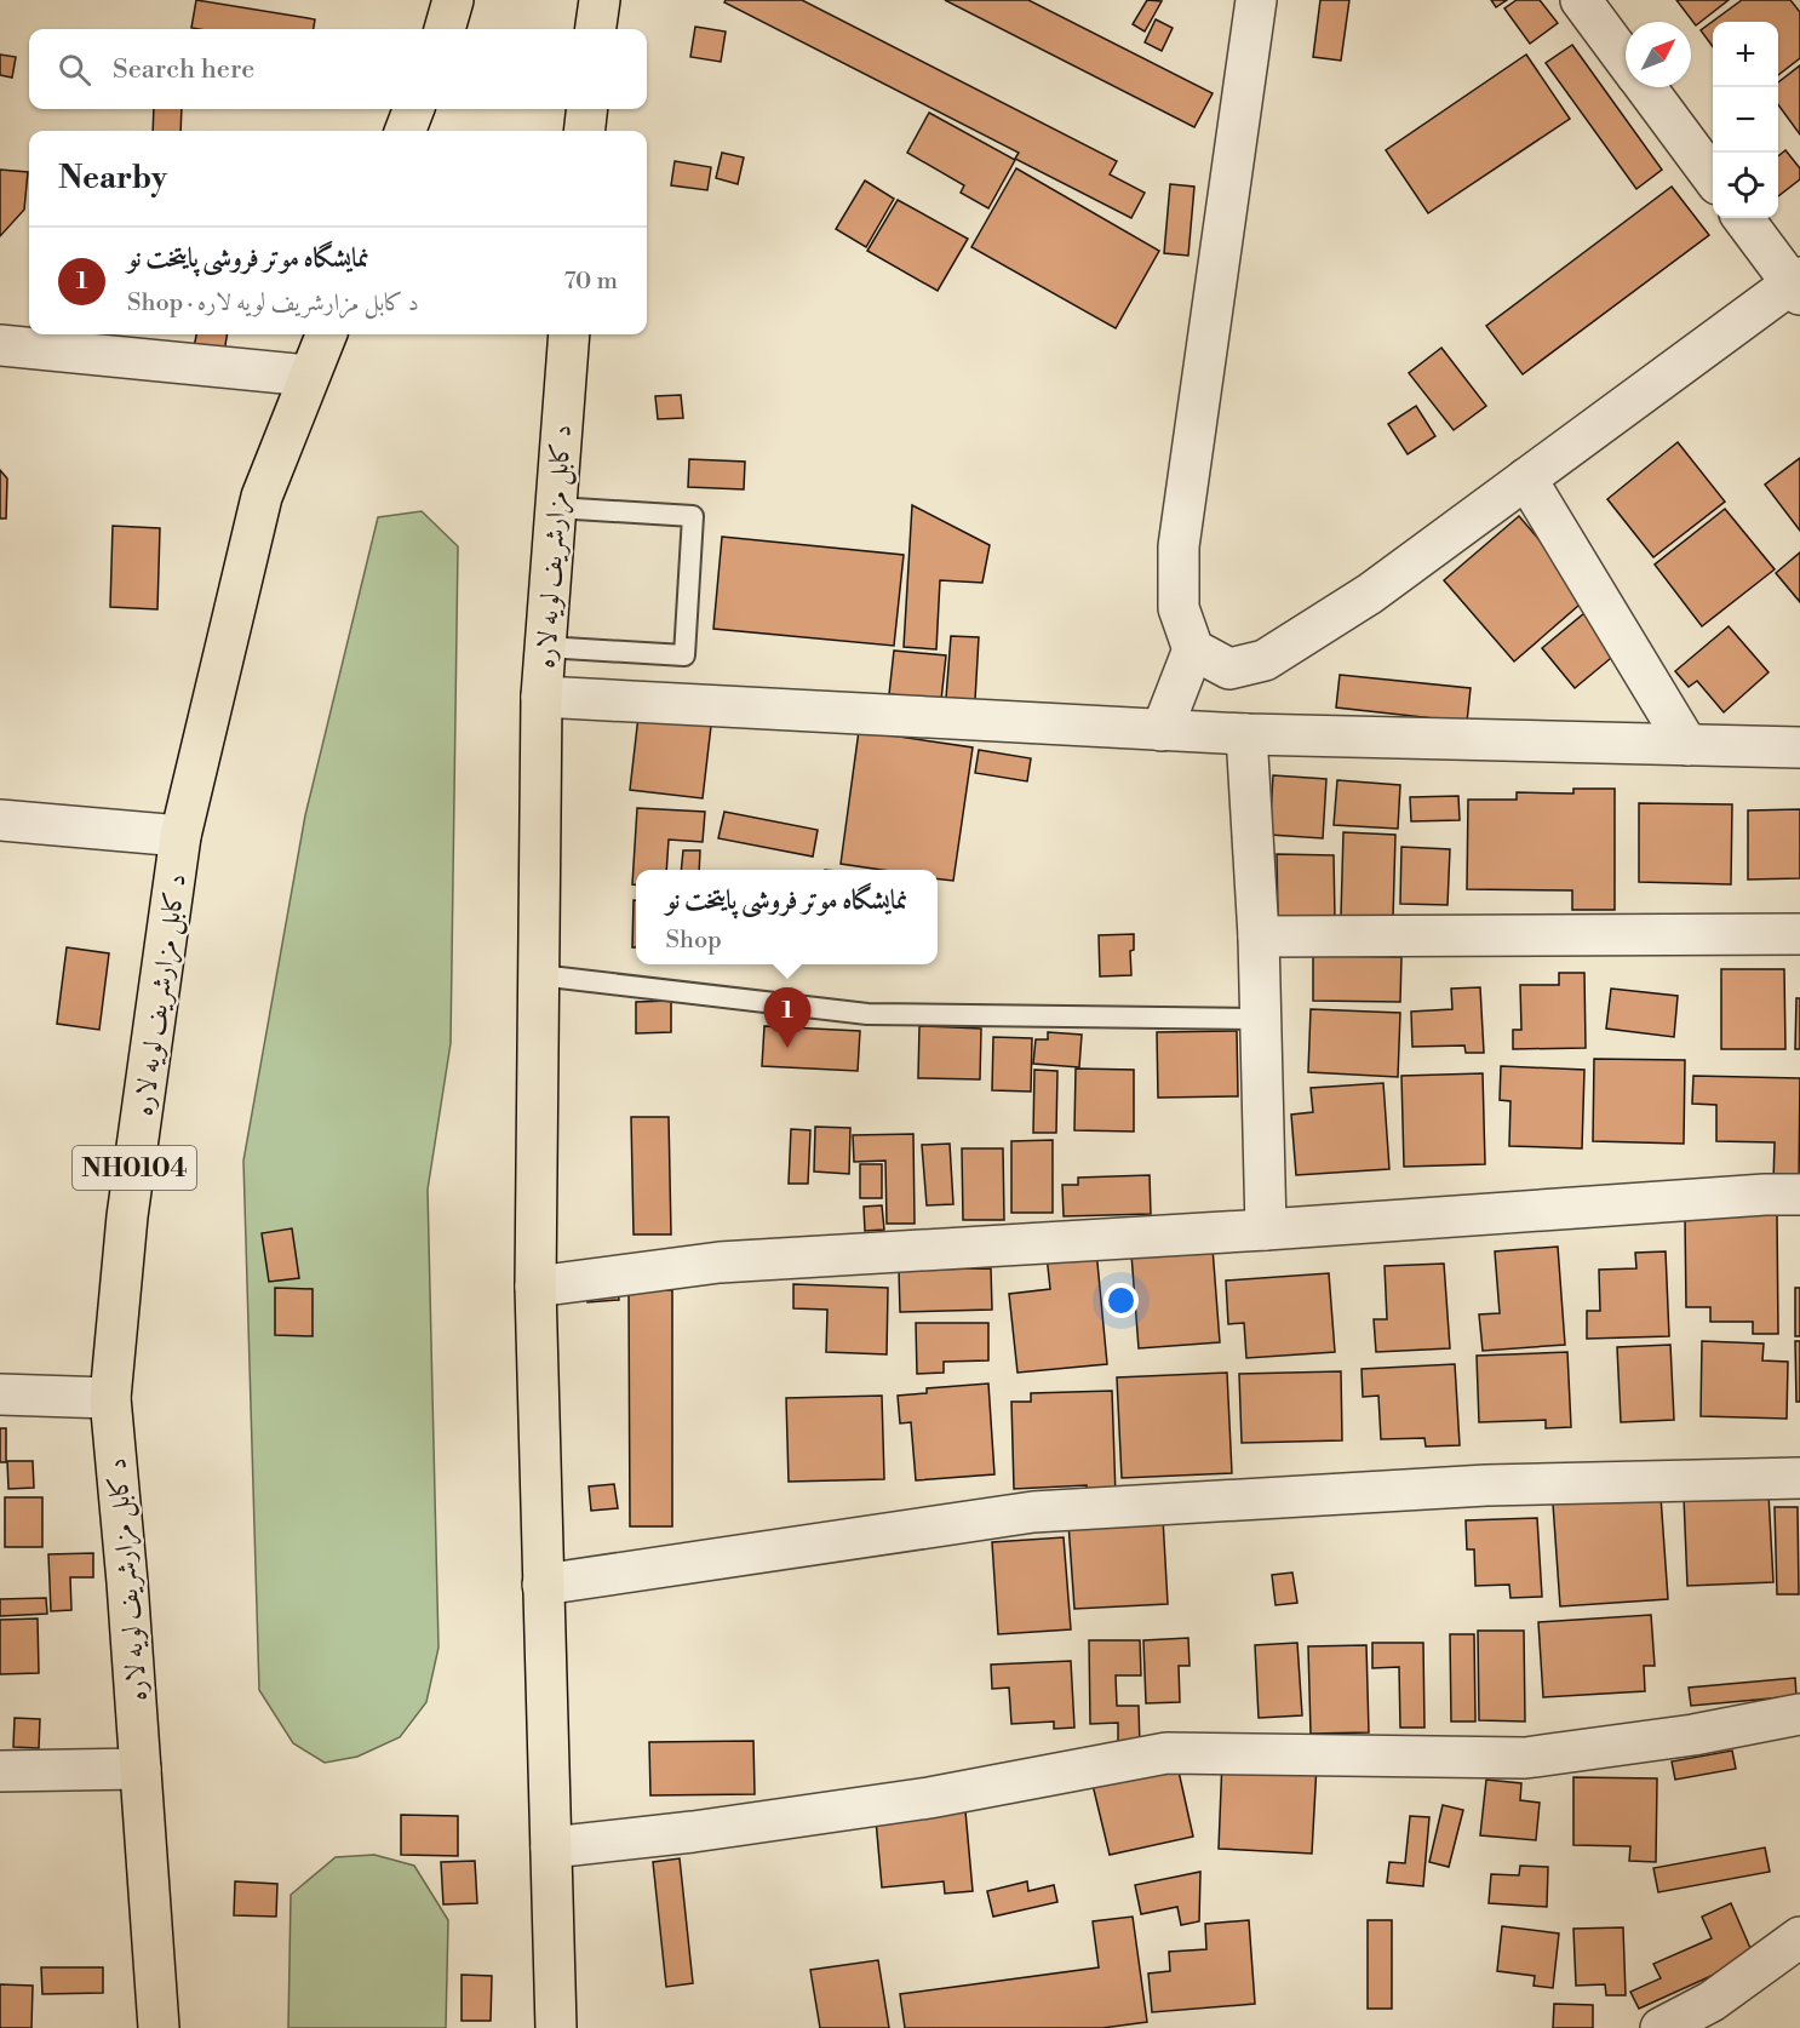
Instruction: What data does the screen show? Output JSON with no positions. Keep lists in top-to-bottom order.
{
  "streets": {
    "highway": ["د کابل مزارشریف لویه لاره", "NH0104"]
  },
  "north": "top right",
  "page": {
    "map_buttons": ["+", "−"],
    "search": "Search here",
    "heading": "Nearby",
    "list": [
      {
        "mark": "1",
        "name": "نمایشگاه موتر فروشی پایتخت نو",
        "note": "Shop · د کابل مزارشریف لویه لاره",
        "value": "70 m"
      }
    ],
    "popup": ["نمایشگاه موتر فروشی پایتخت نو", "Shop"],
    "pins": "1"
  }
}
